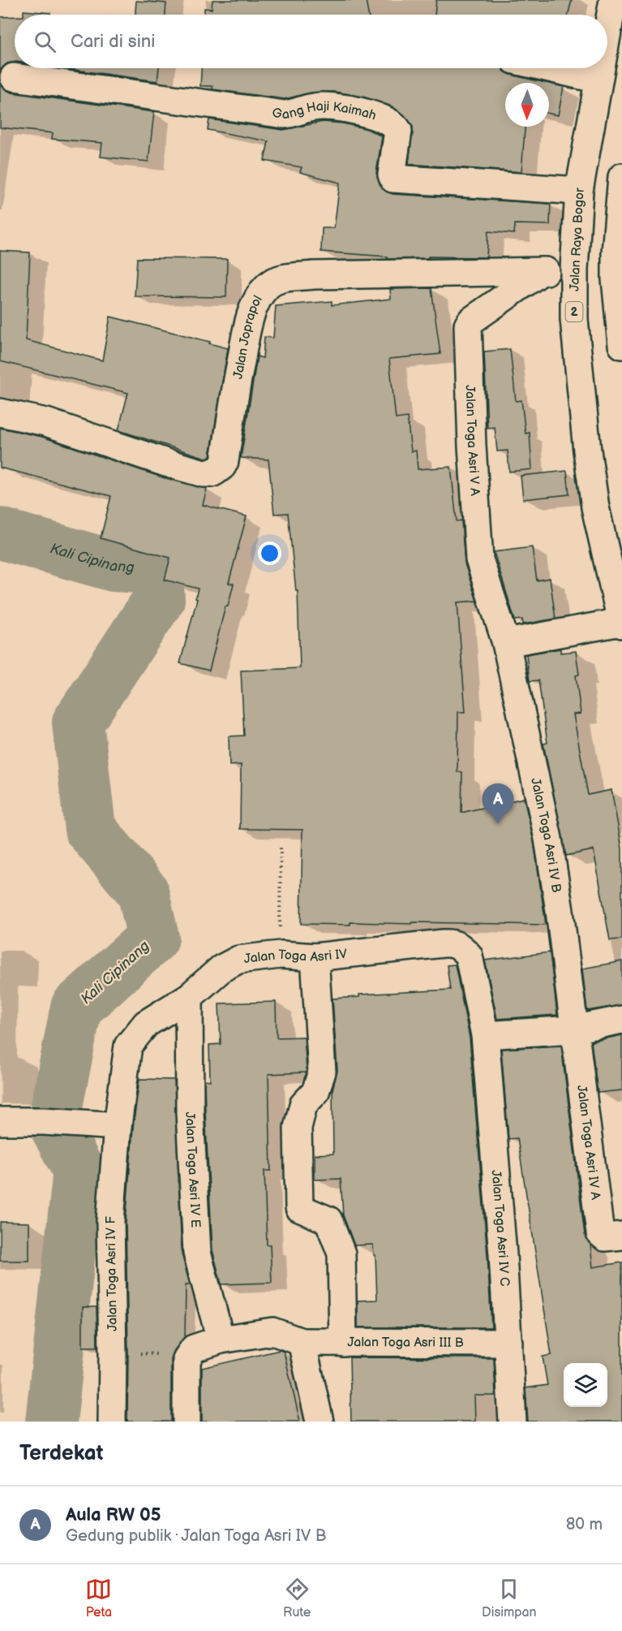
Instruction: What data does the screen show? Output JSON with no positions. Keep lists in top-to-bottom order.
{
  "streets": {
    "main road": [
      "Gang Haji Kaimah",
      "Jalan Raya Bogor",
      "2",
      "Jalan Joprapol",
      "Jalan Toga Asri V A",
      "Jalan Toga Asri IV B",
      "Jalan Toga Asri IV",
      "Jalan Toga Asri IV A",
      "Jalan Toga Asri IV E",
      "Jalan Toga Asri IV C",
      "Jalan Toga Asri IV F",
      "Jalan Toga Asri III B"
    ]
  },
  "crossings": [
    ["Gang Haji Kaimah", "Jalan Raya Bogor"],
    ["Jalan Raya Bogor", "Jalan Joprapol"],
    ["Jalan Joprapol", "Jalan Toga Asri V A"],
    ["Jalan Toga Asri V A", "Jalan Toga Asri IV B"],
    ["Jalan Toga Asri IV B", "Jalan Toga Asri IV A"],
    ["Jalan Toga Asri IV", "Jalan Toga Asri IV E"],
    ["Jalan Toga Asri IV", "Jalan Toga Asri IV C"],
    ["Jalan Toga Asri IV", "Jalan Toga Asri IV F"],
    ["Jalan Toga Asri IV E", "Jalan Toga Asri III B"],
    ["Jalan Toga Asri IV C", "Jalan Toga Asri III B"]
  ],
  "water": ["Kali Cipinang"],
  "north": "bottom",
  "page": {
    "search": "Cari di sini",
    "pins": "A",
    "heading": "Terdekat",
    "list": [
      {
        "mark": "A",
        "name": "Aula RW 05",
        "note": "Gedung publik · Jalan Toga Asri IV B",
        "value": "80 m"
      }
    ],
    "nav": ["Peta", "Rute", "Disimpan"]
  }
}
